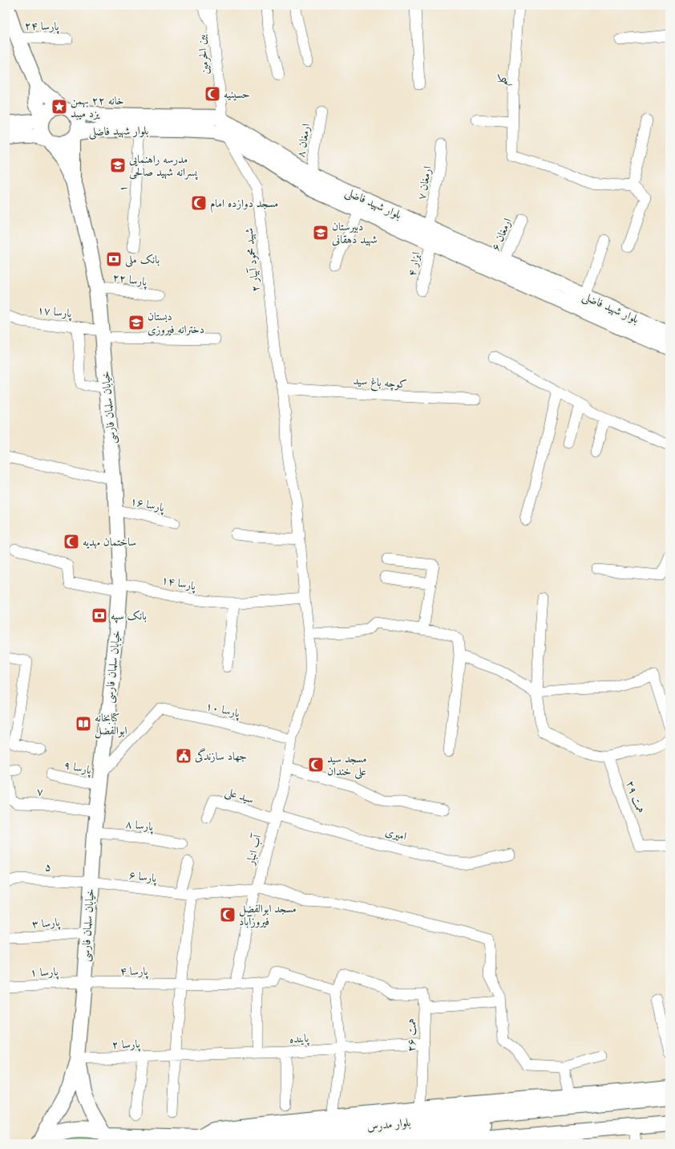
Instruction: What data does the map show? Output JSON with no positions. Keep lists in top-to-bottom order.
{
  "streets": {
    "main road": ["بلوار شهید فاضلی", "خیابان سلمان فارسی", "بلوار مدرس"],
    "street": [
      "پارسا ۲۴",
      "بین الحرمین",
      "کلم",
      "ارمغان ۸",
      "ارمغان ۷",
      "۱",
      "ارمغان ۶",
      "شهید محمود آبیار ۲",
      "ابزار ۴",
      "پارسا ۲۲",
      "پارسا ۱۷",
      "کوچه باغ سید",
      "پارسا ۱۶",
      "پارسا ۱۴",
      "پارسا ۱۰",
      "پارسا ۹",
      "۷",
      "سید علی",
      "همت ۲۹",
      "پارسا ۸",
      "امیری",
      "آب انبار",
      "۵",
      "پارسا ۶",
      "پارسا ۳",
      "پارسا ۴",
      "پارسا ۱",
      "همت ۲۶",
      "پاینده",
      "پارسا ۲"
    ]
  },
  "crossings": [
    ["بین الحرمین", "بلوار شهید فاضلی"],
    ["بلوار شهید فاضلی", "ارمغان ۸"],
    ["بلوار شهید فاضلی", "ارمغان ۷"],
    ["بلوار شهید فاضلی", "۱"],
    ["بلوار شهید فاضلی", "ارمغان ۶"],
    ["بلوار شهید فاضلی", "شهید محمود آبیار ۲"],
    ["بلوار شهید فاضلی", "ابزار ۴"],
    ["بلوار شهید فاضلی", "خیابان سلمان فارسی"],
    ["شهید محمود آبیار ۲", "کوچه باغ سید"],
    ["شهید محمود آبیار ۲", "پارسا ۱۴"],
    ["شهید محمود آبیار ۲", "پارسا ۱۰"],
    ["پارسا ۲۲", "خیابان سلمان فارسی"],
    ["پارسا ۱۷", "خیابان سلمان فارسی"],
    ["خیابان سلمان فارسی", "پارسا ۱۶"],
    ["خیابان سلمان فارسی", "پارسا ۱۴"],
    ["خیابان سلمان فارسی", "پارسا ۱۰"],
    ["خیابان سلمان فارسی", "پارسا ۹"],
    ["خیابان سلمان فارسی", "۷"],
    ["خیابان سلمان فارسی", "پارسا ۸"],
    ["خیابان سلمان فارسی", "۵"],
    ["خیابان سلمان فارسی", "پارسا ۶"],
    ["خیابان سلمان فارسی", "پارسا ۳"],
    ["خیابان سلمان فارسی", "پارسا ۴"],
    ["خیابان سلمان فارسی", "پارسا ۱"],
    ["خیابان سلمان فارسی", "پارسا ۲"],
    ["خیابان سلمان فارسی", "بلوار مدرس"],
    ["پارسا ۱۰", "پارسا ۹"],
    ["سید علی", "امیری"],
    ["سید علی", "آب انبار"],
    ["امیری", "آب انبار"],
    ["آب انبار", "پارسا ۶"],
    ["آب انبار", "پارسا ۴"],
    ["۵", "پارسا ۶"],
    ["پارسا ۴", "پارسا ۱"],
    ["پارسا ۴", "همت ۲۶"],
    ["همت ۲۶", "پاینده"],
    ["پاینده", "پارسا ۲"]
  ],
  "places": {
    "mosque": [
      "حسینیه",
      "مسجد دوازده امام",
      "ساختمان مهدیه",
      "مسجد سید علی خندان",
      "مسجد ابوالفضل فیروزآباد"
    ],
    "place": ["خانه ۲۲ بهمن یزد میبد"],
    "school or university": ["مدرسه راهنمایی پسرانه شهید صالحی", "دبیرستان شهید دهقانی", "دبستان دخترانه فیروزی"],
    "bank": ["بانک ملی", "بانک سپه"],
    "library": ["کتابخانه ابوالفضل"],
    "public building": ["جهاد سازندگی"]
  }
}
